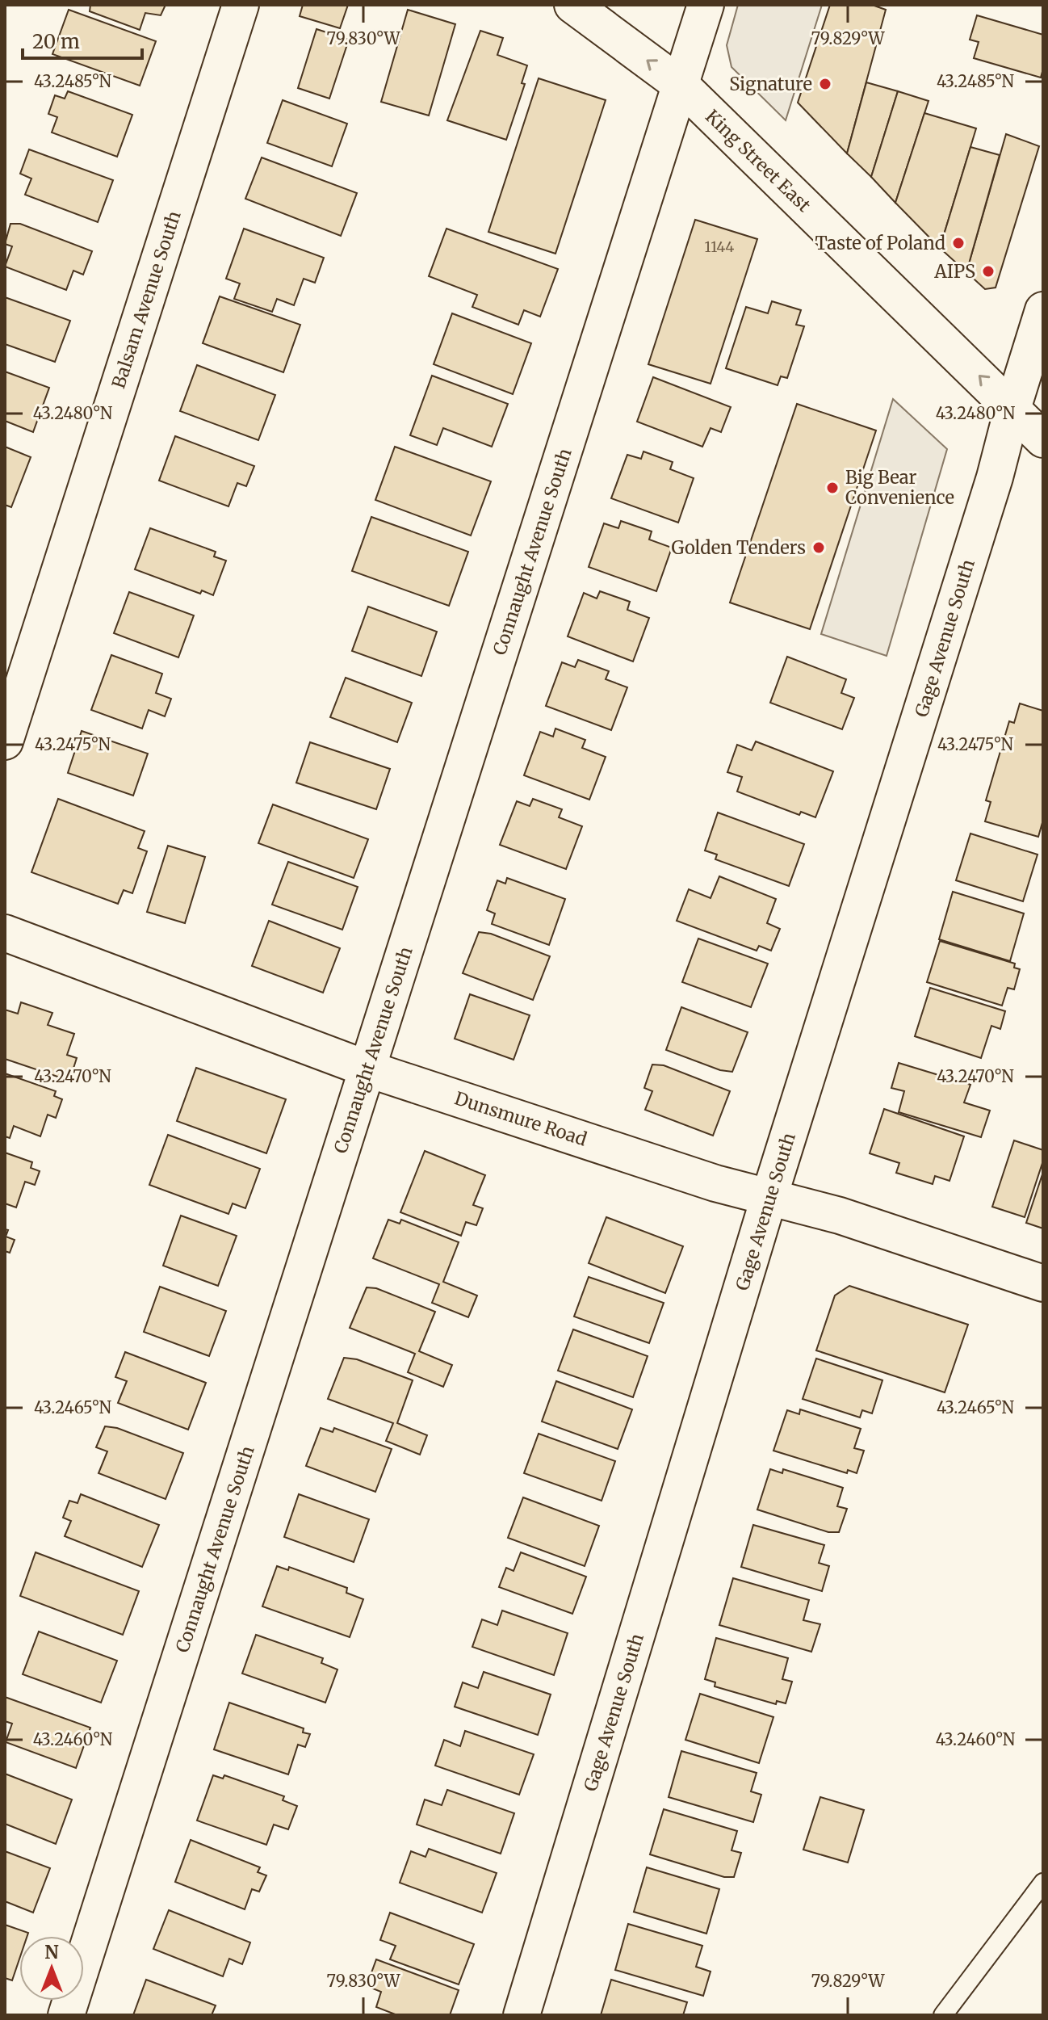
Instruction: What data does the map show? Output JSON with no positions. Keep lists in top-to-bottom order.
{
  "streets": {
    "street": [
      "King Street East",
      "Balsam Avenue South",
      "Connaught Avenue South",
      "Gage Avenue South",
      "Dunsmure Road"
    ]
  },
  "crossings": [
    ["King Street East", "Connaught Avenue South"],
    ["King Street East", "Gage Avenue South"],
    ["Connaught Avenue South", "Dunsmure Road"],
    ["Gage Avenue South", "Dunsmure Road"]
  ],
  "one_way": ["King Street East"],
  "places": [
    "Signature",
    "Taste of Poland",
    "AIPS",
    "Big Bear Convenience",
    "Golden Tenders"
  ],
  "house_numbers": ["1144"],
  "scale_bar": "20 m",
  "north": "top",
  "coordinates": [
    "79.830°W",
    "79.829°W",
    "43.2485°N",
    "43.2480°N",
    "43.2475°N",
    "43.2470°N",
    "43.2465°N",
    "43.2460°N"
  ]
}
